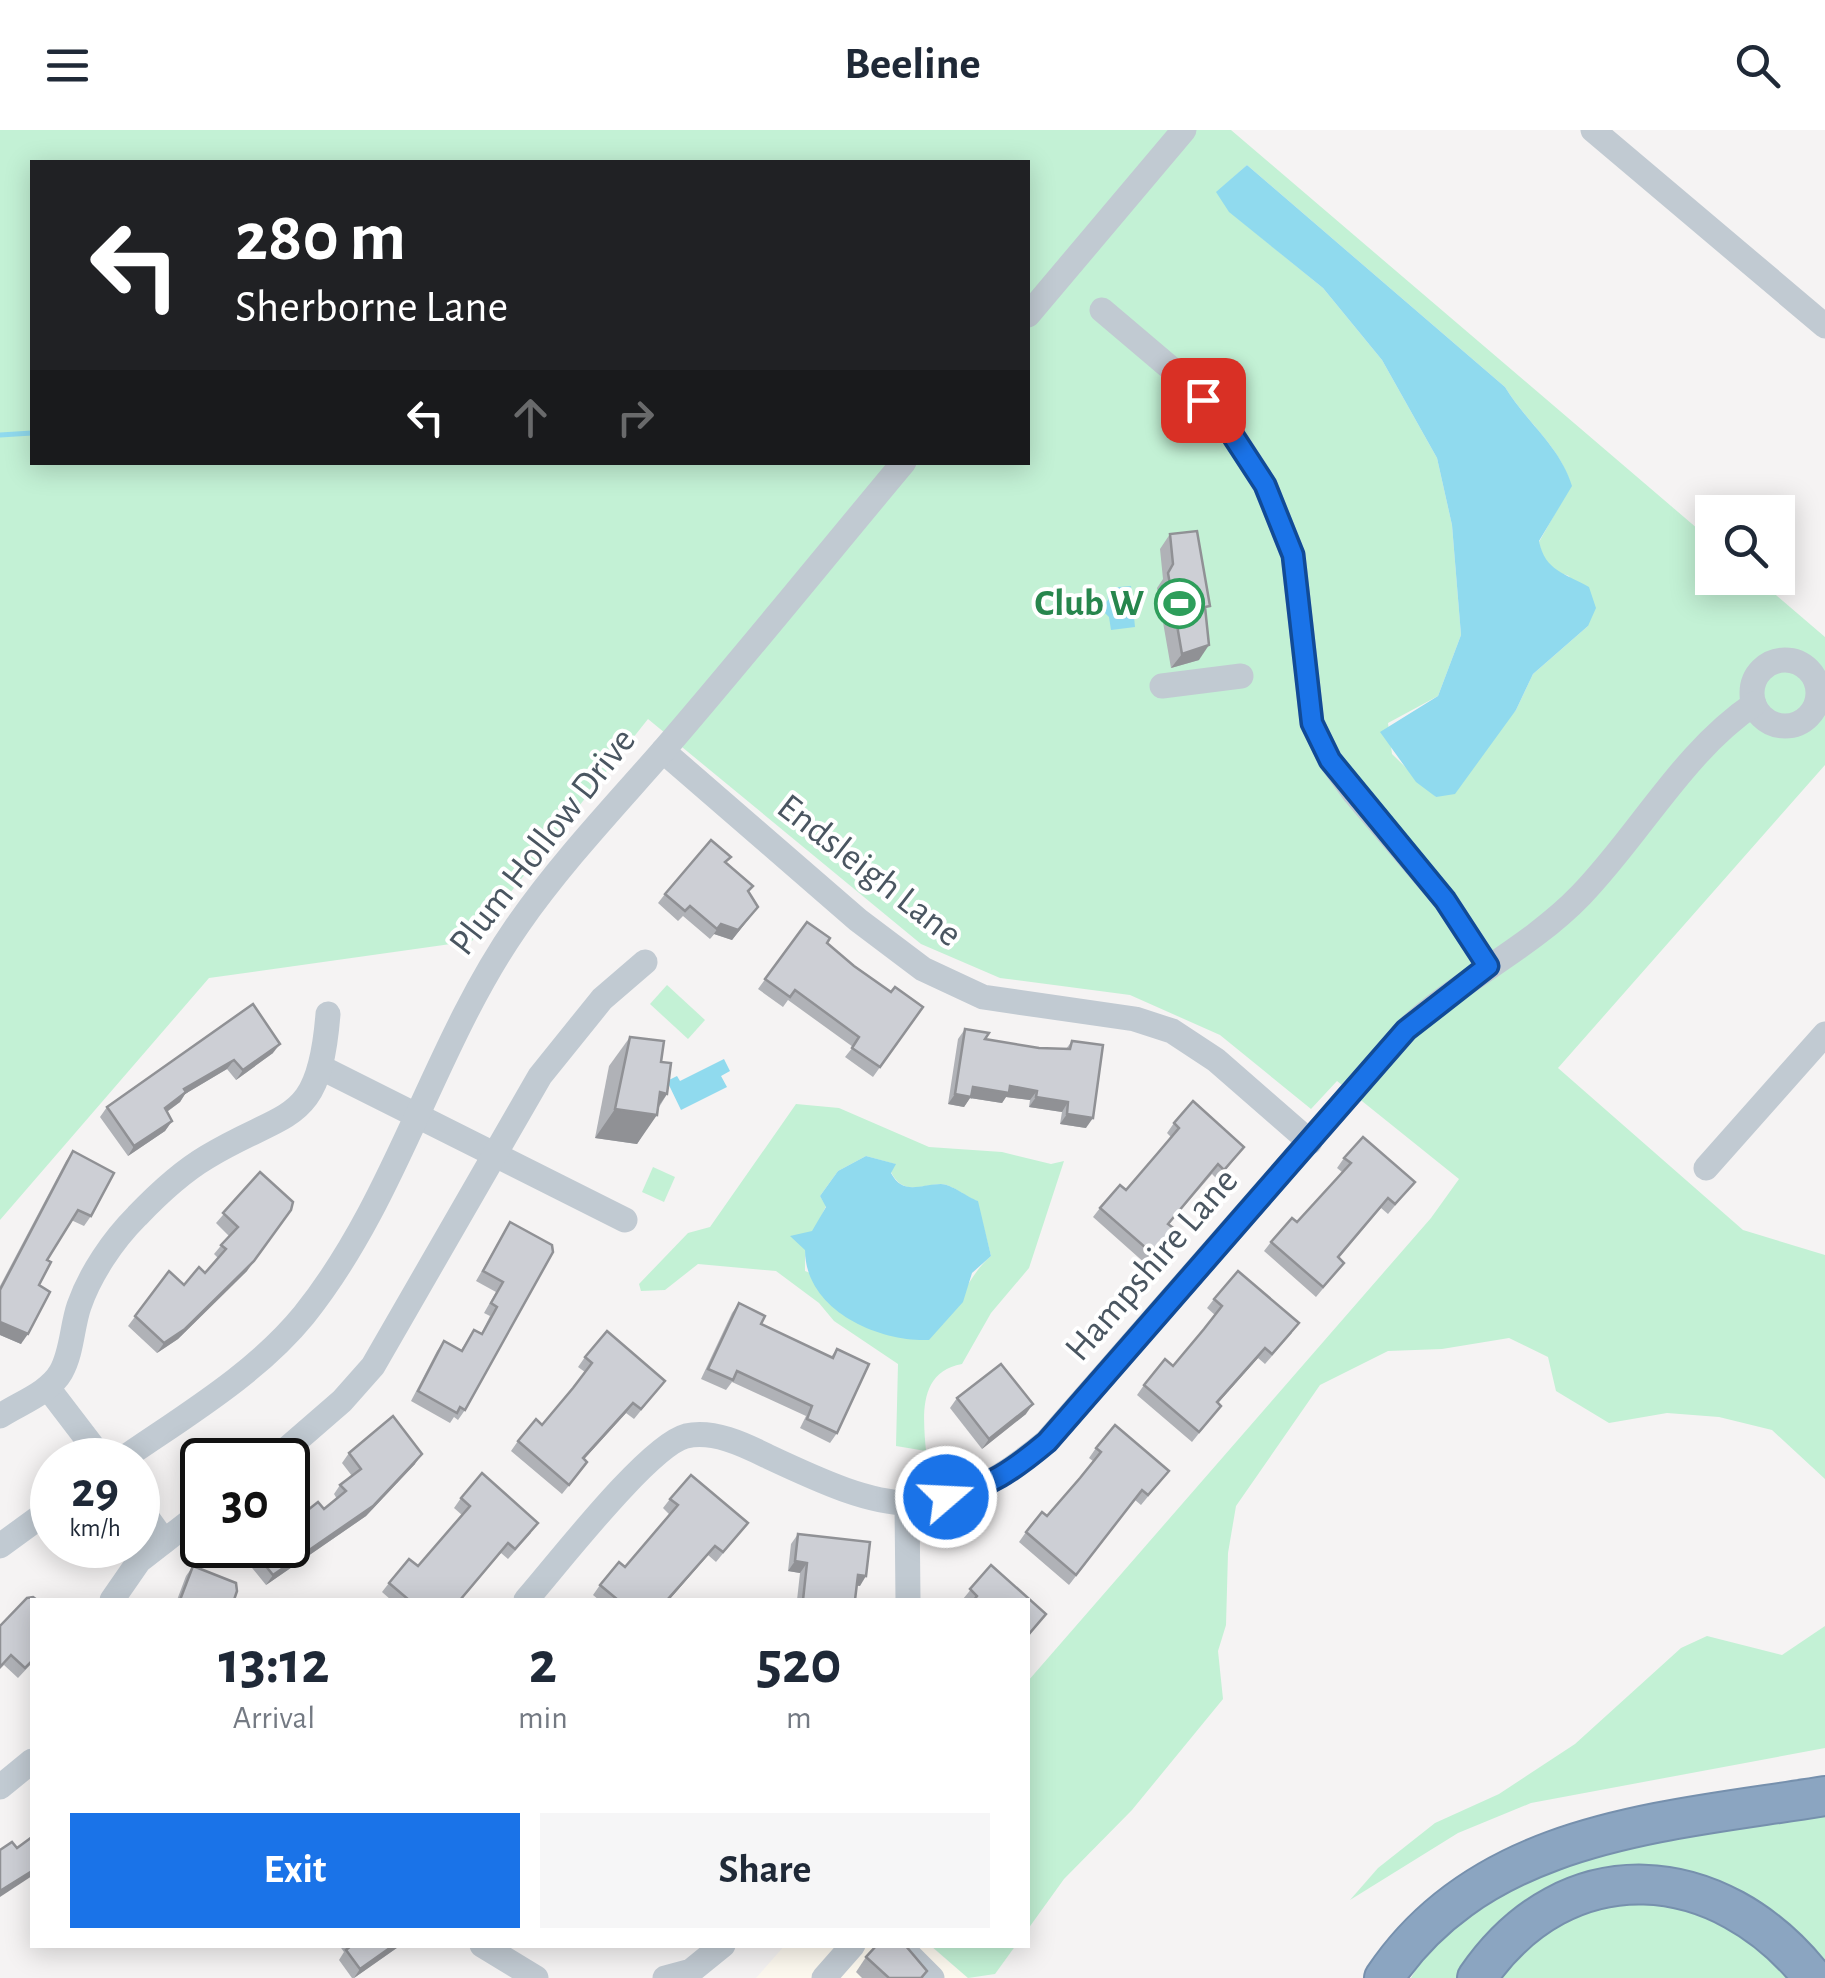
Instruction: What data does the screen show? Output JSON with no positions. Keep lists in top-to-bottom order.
{
  "streets": {
    "street": ["Plum Hollow Drive", "Endsleigh Lane", "Hampshire Lane"]
  },
  "crossings": [
    ["Plum Hollow Drive", "Endsleigh Lane"],
    ["Endsleigh Lane", "Hampshire Lane"]
  ],
  "places": {
    "sports": ["Club W"]
  },
  "page": {
    "header": "Beeline",
    "turn": ["280 m", "Sherborne Lane"],
    "speed": "29 km/h",
    "limit": "30",
    "eta": [
      "13:12",
      "Arrival",
      "2",
      "min",
      "520",
      "m"
    ],
    "buttons": ["Exit", "Share"]
  }
}
